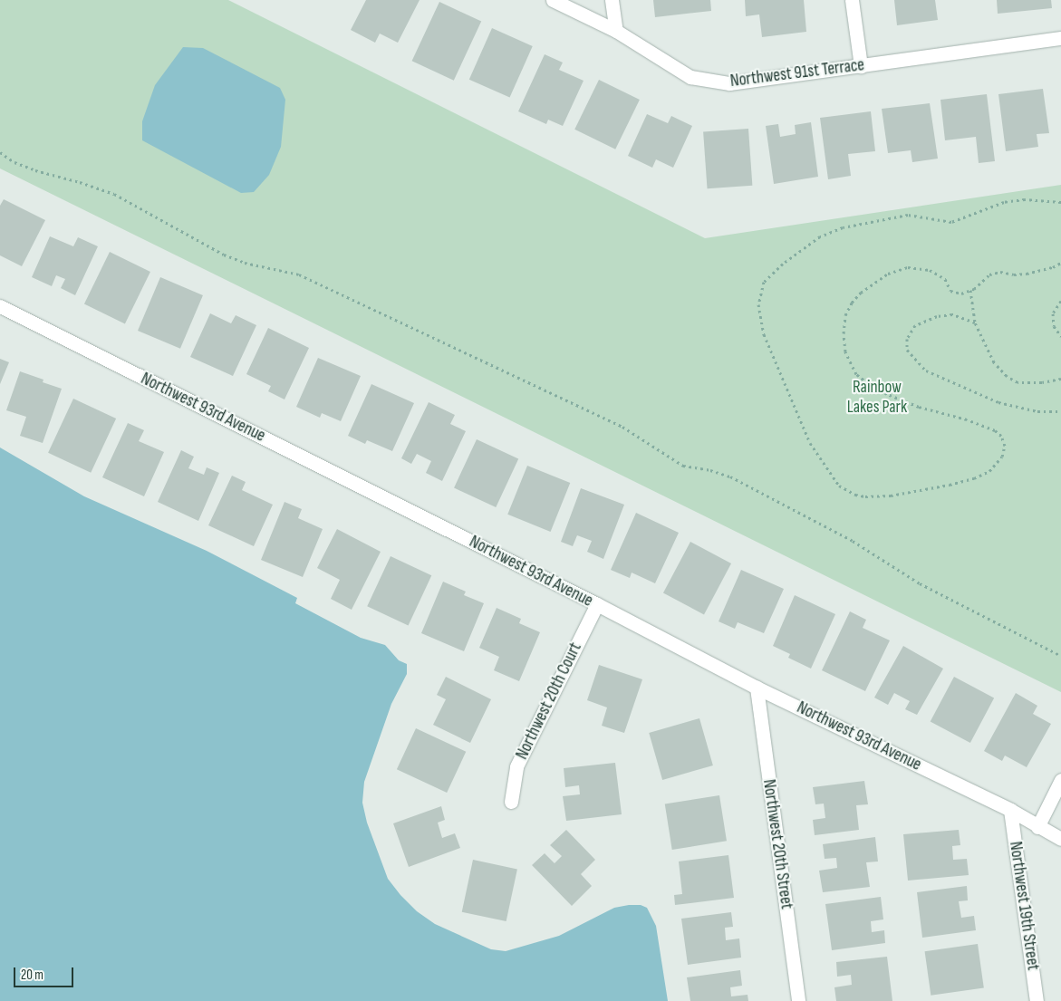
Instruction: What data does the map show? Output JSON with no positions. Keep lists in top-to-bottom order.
{
  "streets": {
    "street": [
      "Northwest 91st Terrace",
      "Northwest 93rd Avenue",
      "Northwest 20th Court",
      "Northwest 20th Street",
      "Northwest 19th Street"
    ]
  },
  "crossings": [
    ["Northwest 93rd Avenue", "Northwest 20th Court"],
    ["Northwest 93rd Avenue", "Northwest 20th Street"],
    ["Northwest 93rd Avenue", "Northwest 19th Street"]
  ],
  "parks": ["Rainbow Lakes Park"],
  "scale_bar": "20 m"
}
